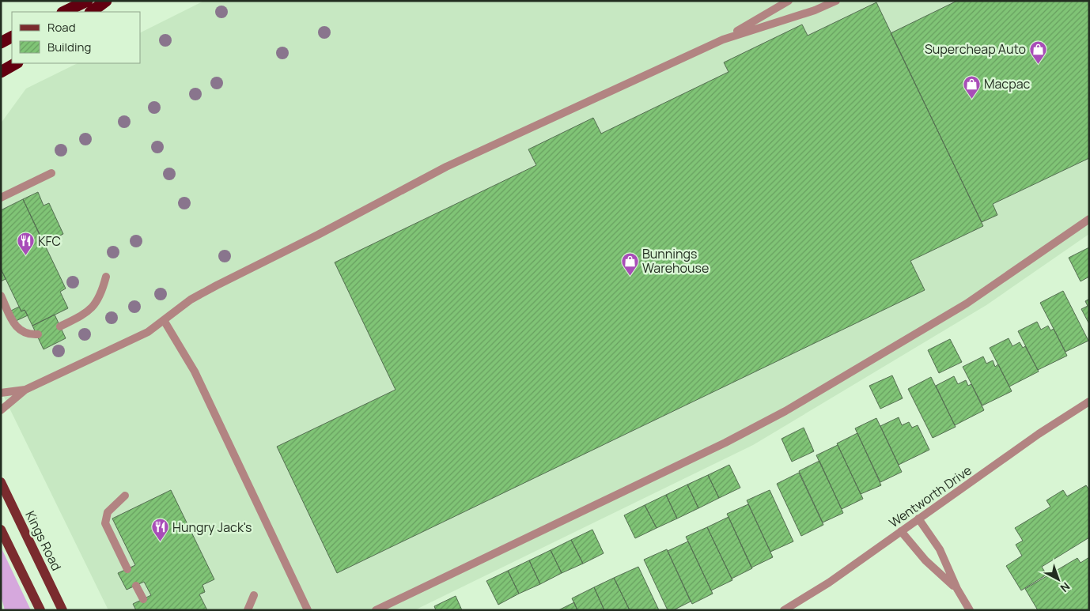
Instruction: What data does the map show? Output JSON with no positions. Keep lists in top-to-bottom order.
{
  "streets": {
    "main road": ["Kings Road"],
    "street": ["Wentworth Drive"]
  },
  "places": {
    "shop": ["Supercheap Auto", "Macpac", "Bunnings Warehouse"],
    "restaurant": ["KFC", "Hungry Jack's"]
  },
  "legend": ["Road", "Building"],
  "north": "bottom right"
}
